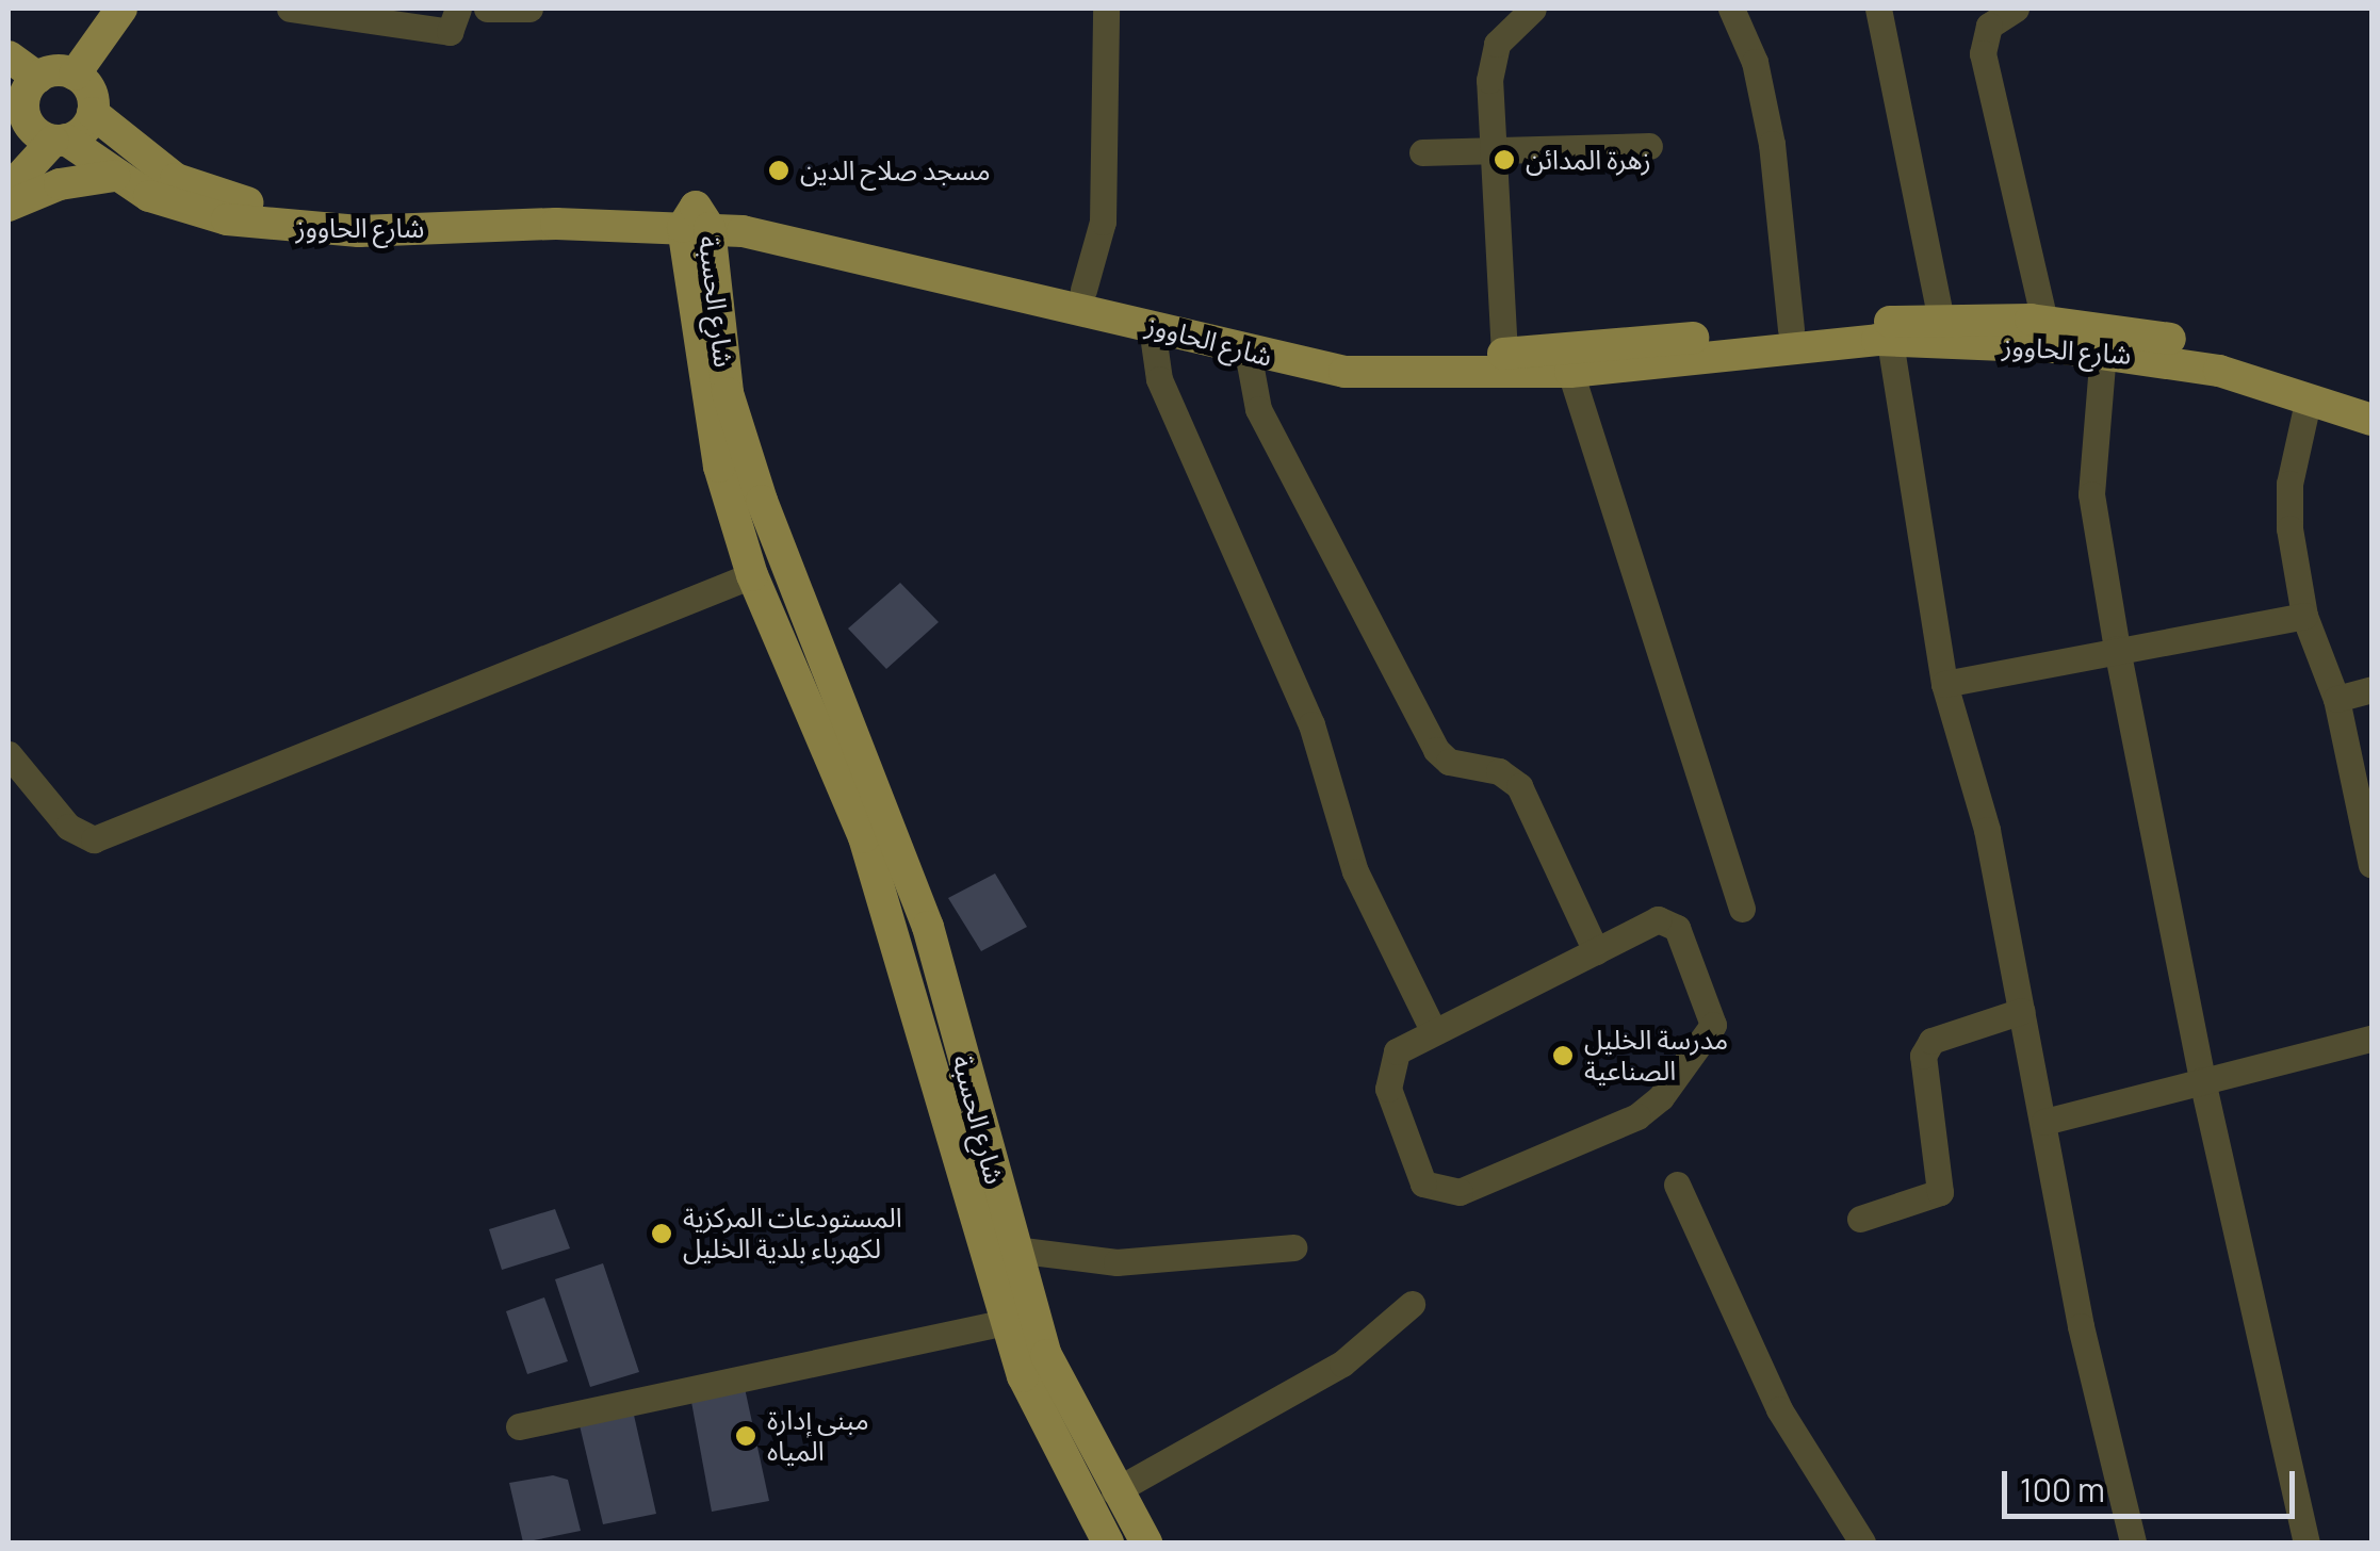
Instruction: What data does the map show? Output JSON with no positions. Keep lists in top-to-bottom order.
{
  "streets": {
    "main road": ["شارع الحاووز", "شارع الحسبة"]
  },
  "crossings": [
    ["شارع الحاووز", "شارع الحسبة"]
  ],
  "places": [
    "زهرة المدائن",
    "مسجد صلاح الدين",
    "مدرسة الخليل الصناعية",
    "المستودعات المركزية لكهرباء بلدية الخليل",
    "مبنى إدارة المياه"
  ],
  "scale_bar": "100 m"
}
